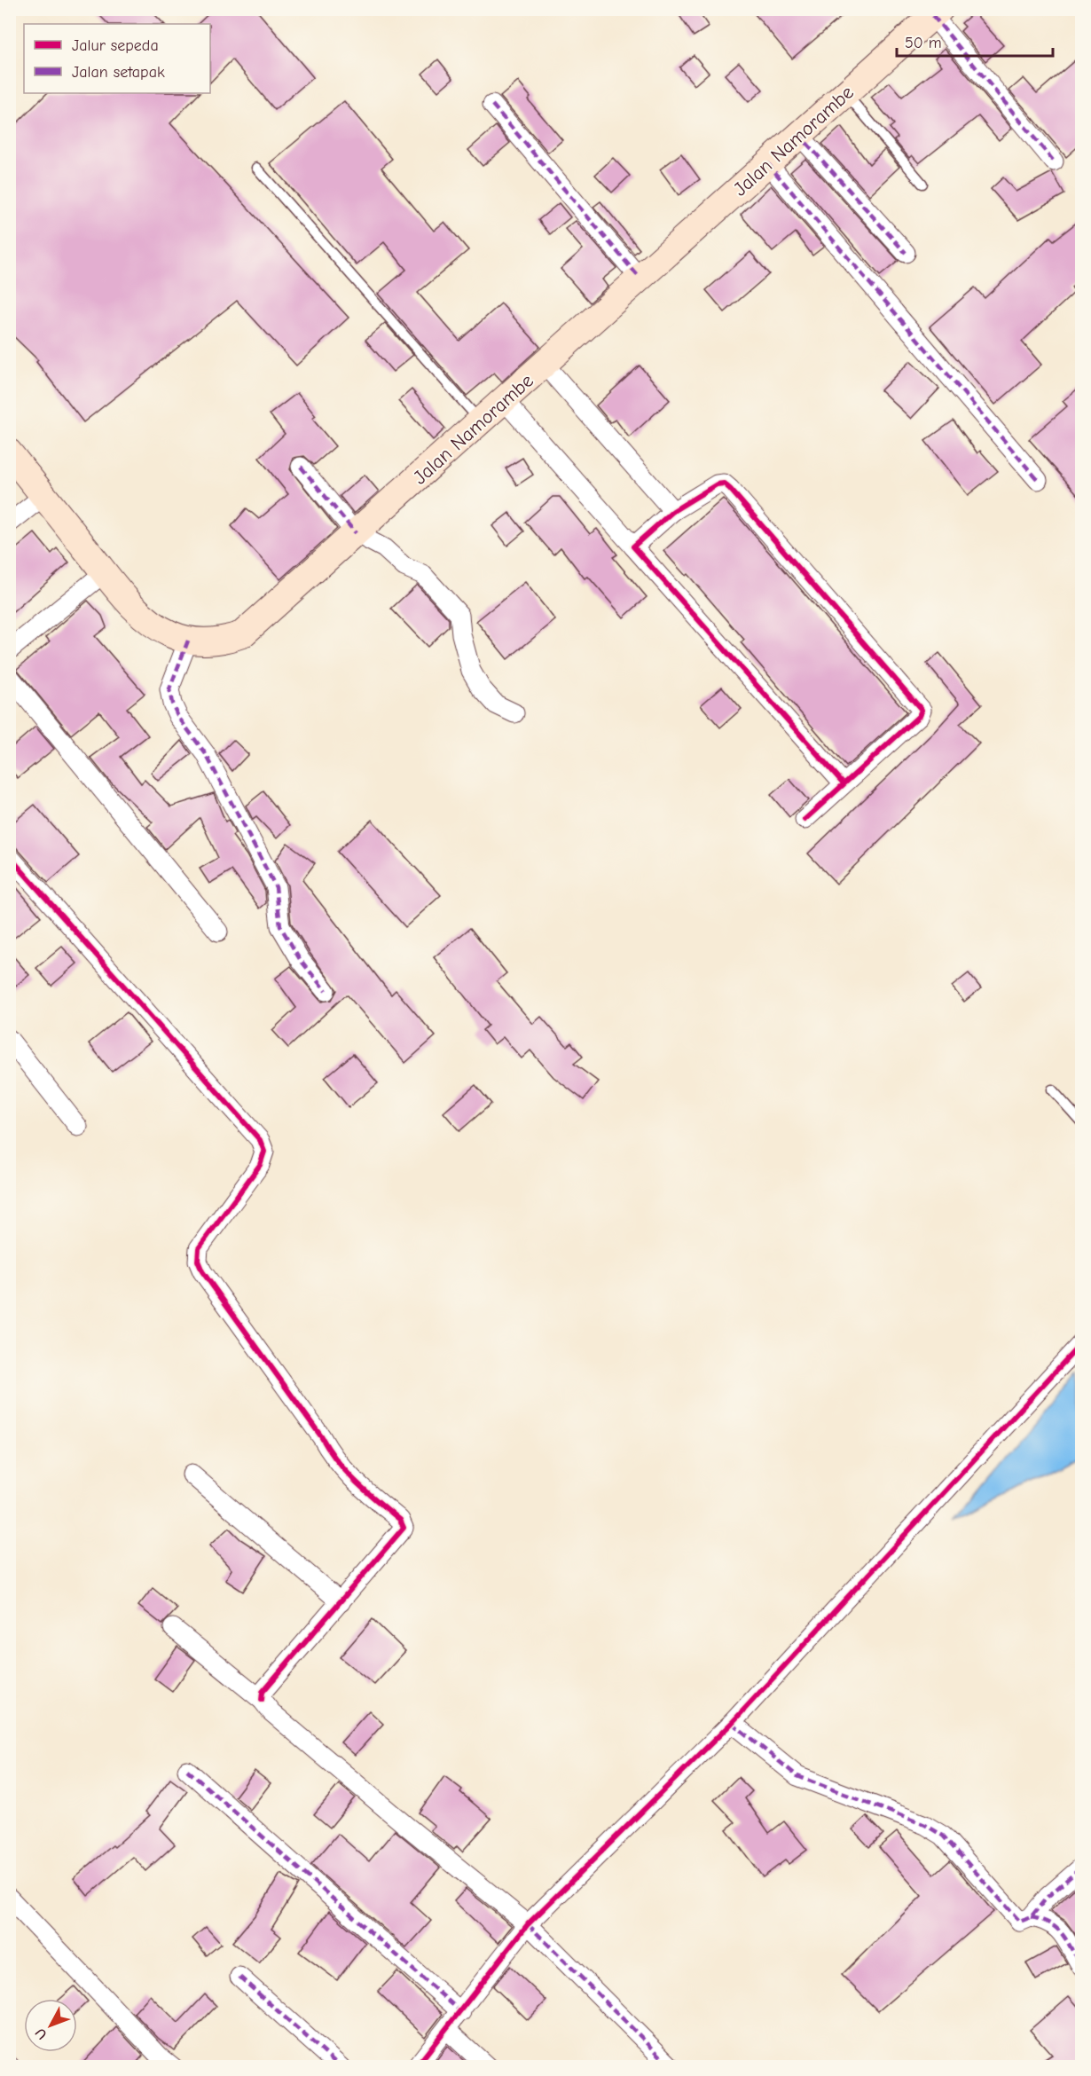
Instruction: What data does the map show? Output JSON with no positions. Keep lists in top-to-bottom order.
{
  "streets": {
    "main road": ["Jalan Namorambe"]
  },
  "legend": ["Jalur sepeda", "Jalan setapak"],
  "scale_bar": "50 m",
  "north": "bottom left"
}
